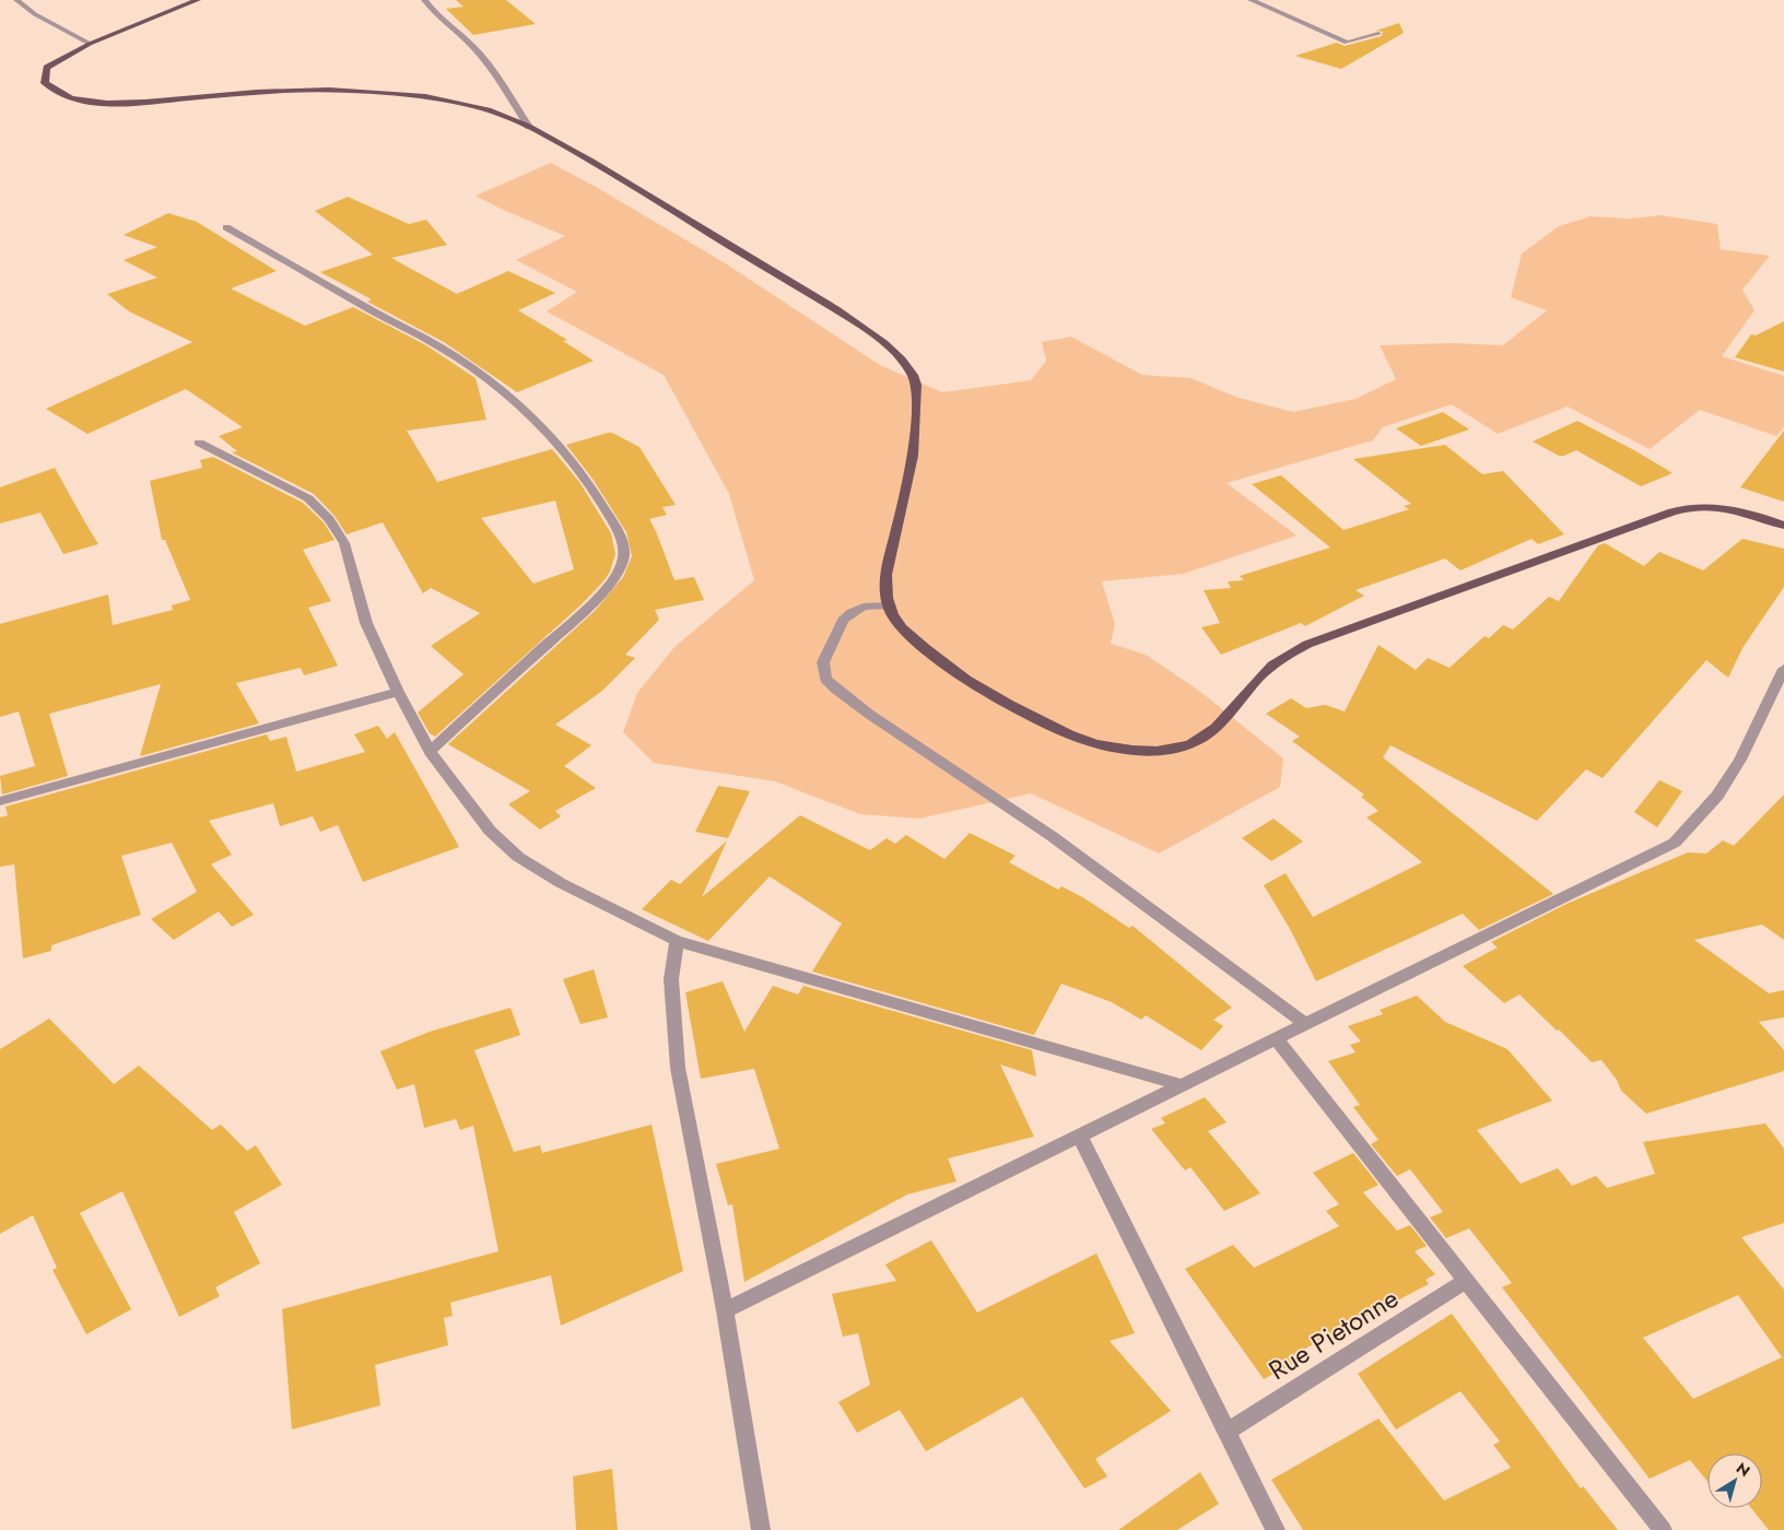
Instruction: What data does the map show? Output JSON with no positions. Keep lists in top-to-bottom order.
{
  "streets": {
    "street": ["Rue Pietonne"]
  },
  "north": "top right"
}
